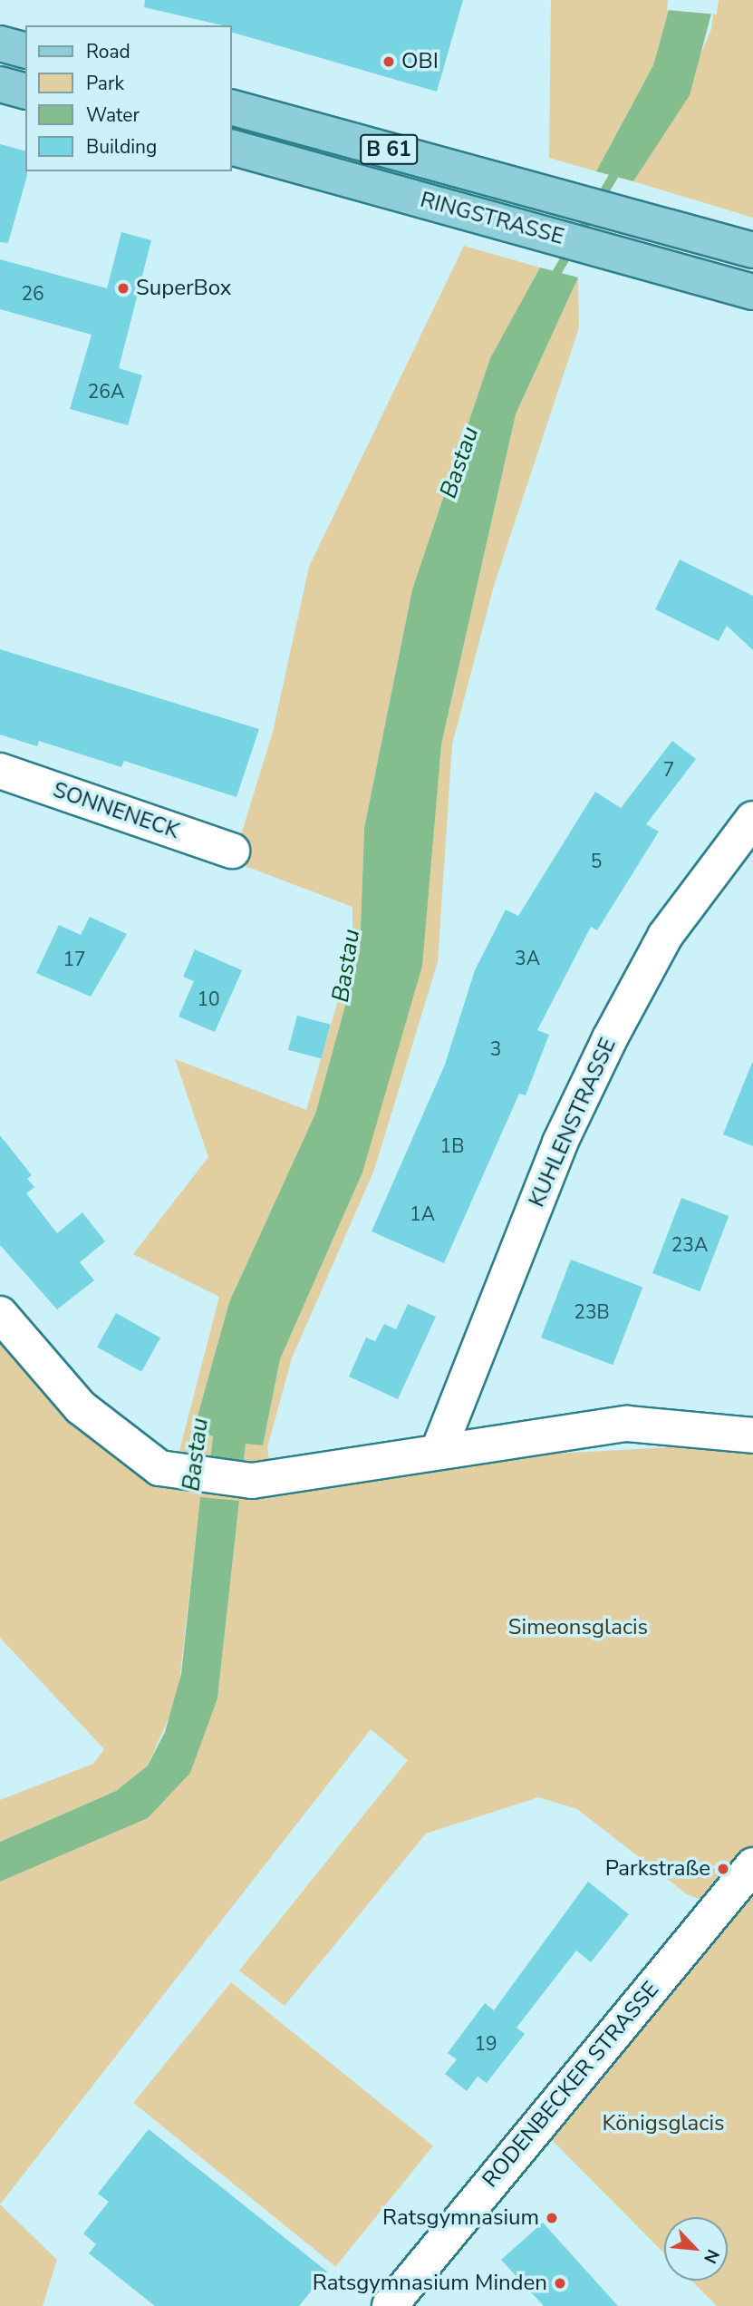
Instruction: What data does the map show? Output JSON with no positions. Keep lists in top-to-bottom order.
{
  "streets": {
    "main road": ["B 61", "RINGSTRASSE"],
    "street": ["SONNENECK", "KUHLENSTRASSE", "RODENBECKER STRASSE"]
  },
  "water": ["Bastau"],
  "parks": ["Simeonsglacis", "Königsglacis"],
  "places": [
    "OBI",
    "SuperBox",
    "Parkstraße",
    "Ratsgymnasium",
    "Ratsgymnasium Minden"
  ],
  "house_numbers": [
    "26",
    "26A",
    "7",
    "5",
    "3A",
    "17",
    "10",
    "3",
    "1B",
    "1A",
    "23A",
    "23B",
    "19"
  ],
  "legend": [
    "Road",
    "Park",
    "Water",
    "Building"
  ],
  "north": "bottom right"
}
